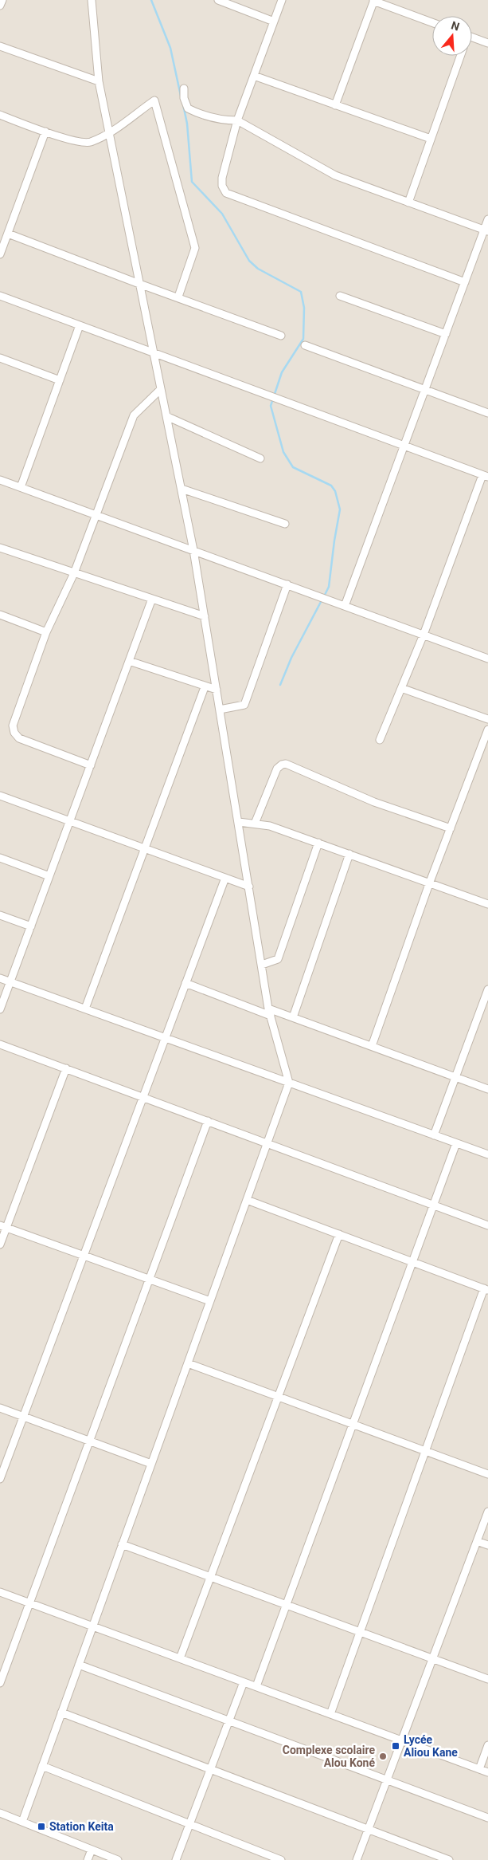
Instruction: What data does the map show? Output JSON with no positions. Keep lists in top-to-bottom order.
{
  "places": {
    "transit": ["Lycée Aliou Kane", "Station Keita"],
    "other": ["Complexe scolaire Alou Koné"]
  },
  "north": "top"
}
